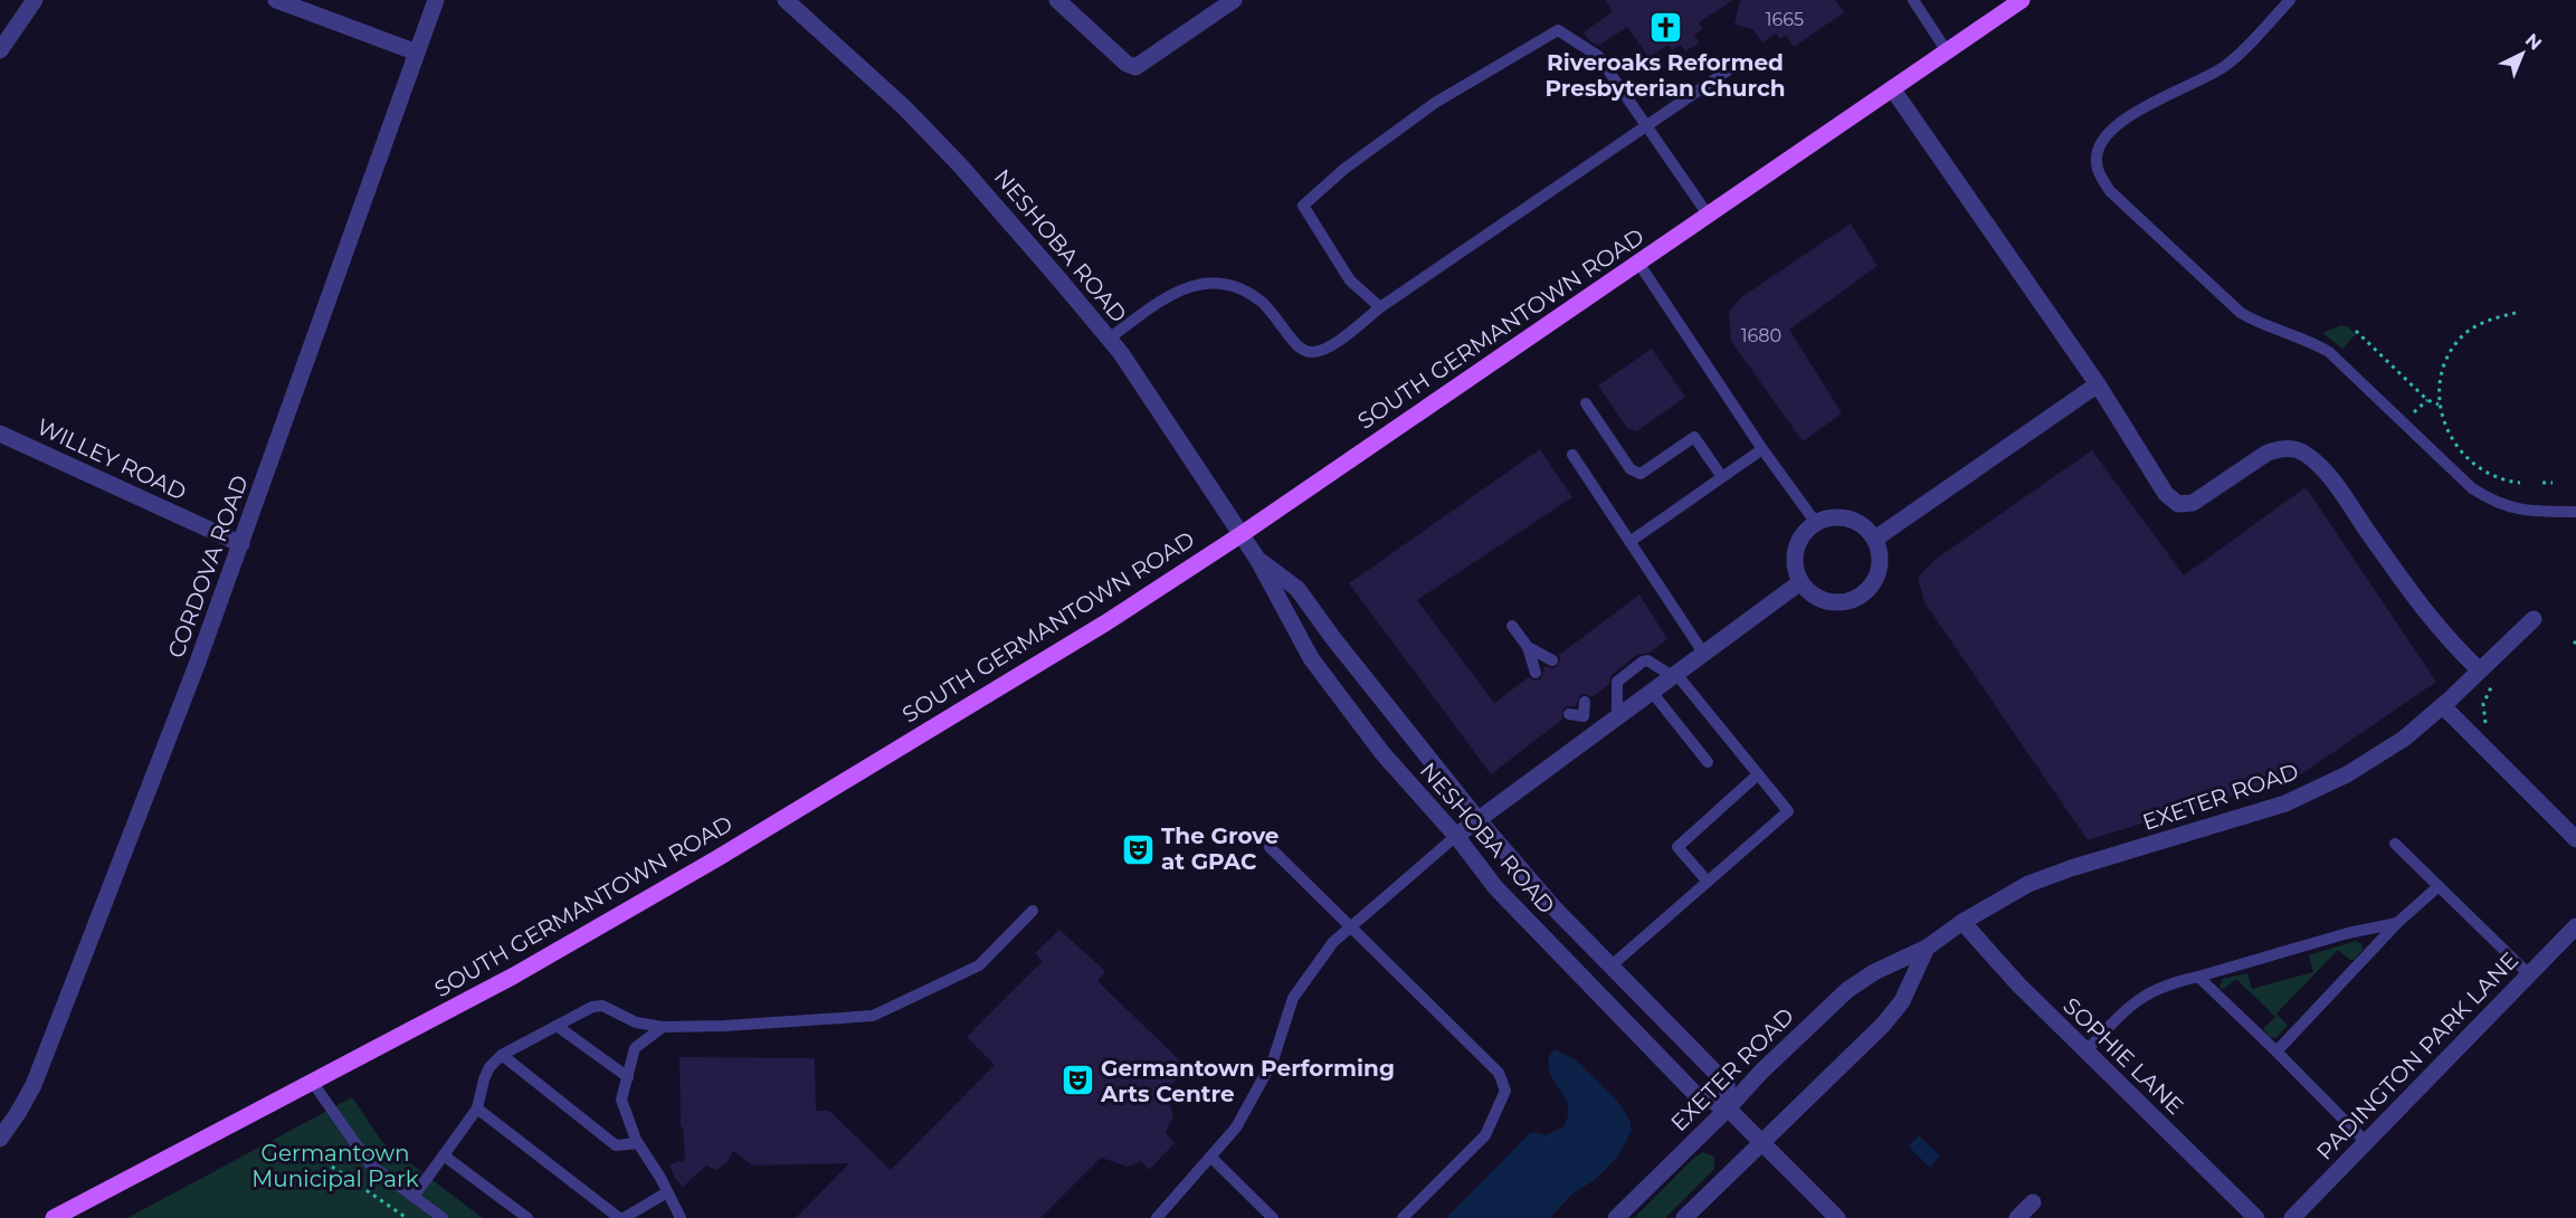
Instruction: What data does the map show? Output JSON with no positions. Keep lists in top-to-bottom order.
{
  "streets": {
    "main road": ["SOUTH GERMANTOWN ROAD"],
    "street": [
      "NESHOBA ROAD",
      "WILLEY ROAD",
      "CORDOVA ROAD",
      "EXETER ROAD",
      "SOPHIE LANE",
      "PADINGTON PARK LANE"
    ]
  },
  "crossings": [
    ["NESHOBA ROAD", "SOUTH GERMANTOWN ROAD"],
    ["NESHOBA ROAD", "EXETER ROAD"],
    ["WILLEY ROAD", "CORDOVA ROAD"],
    ["EXETER ROAD", "SOPHIE LANE"]
  ],
  "parks": ["Germantown Municipal Park"],
  "places": {
    "church": ["Riveroaks Reformed Presbyterian Church"],
    "theatre": ["The Grove at GPAC", "Germantown Performing Arts Centre"]
  },
  "house_numbers": ["1665", "1680"],
  "north": "top right"
}
